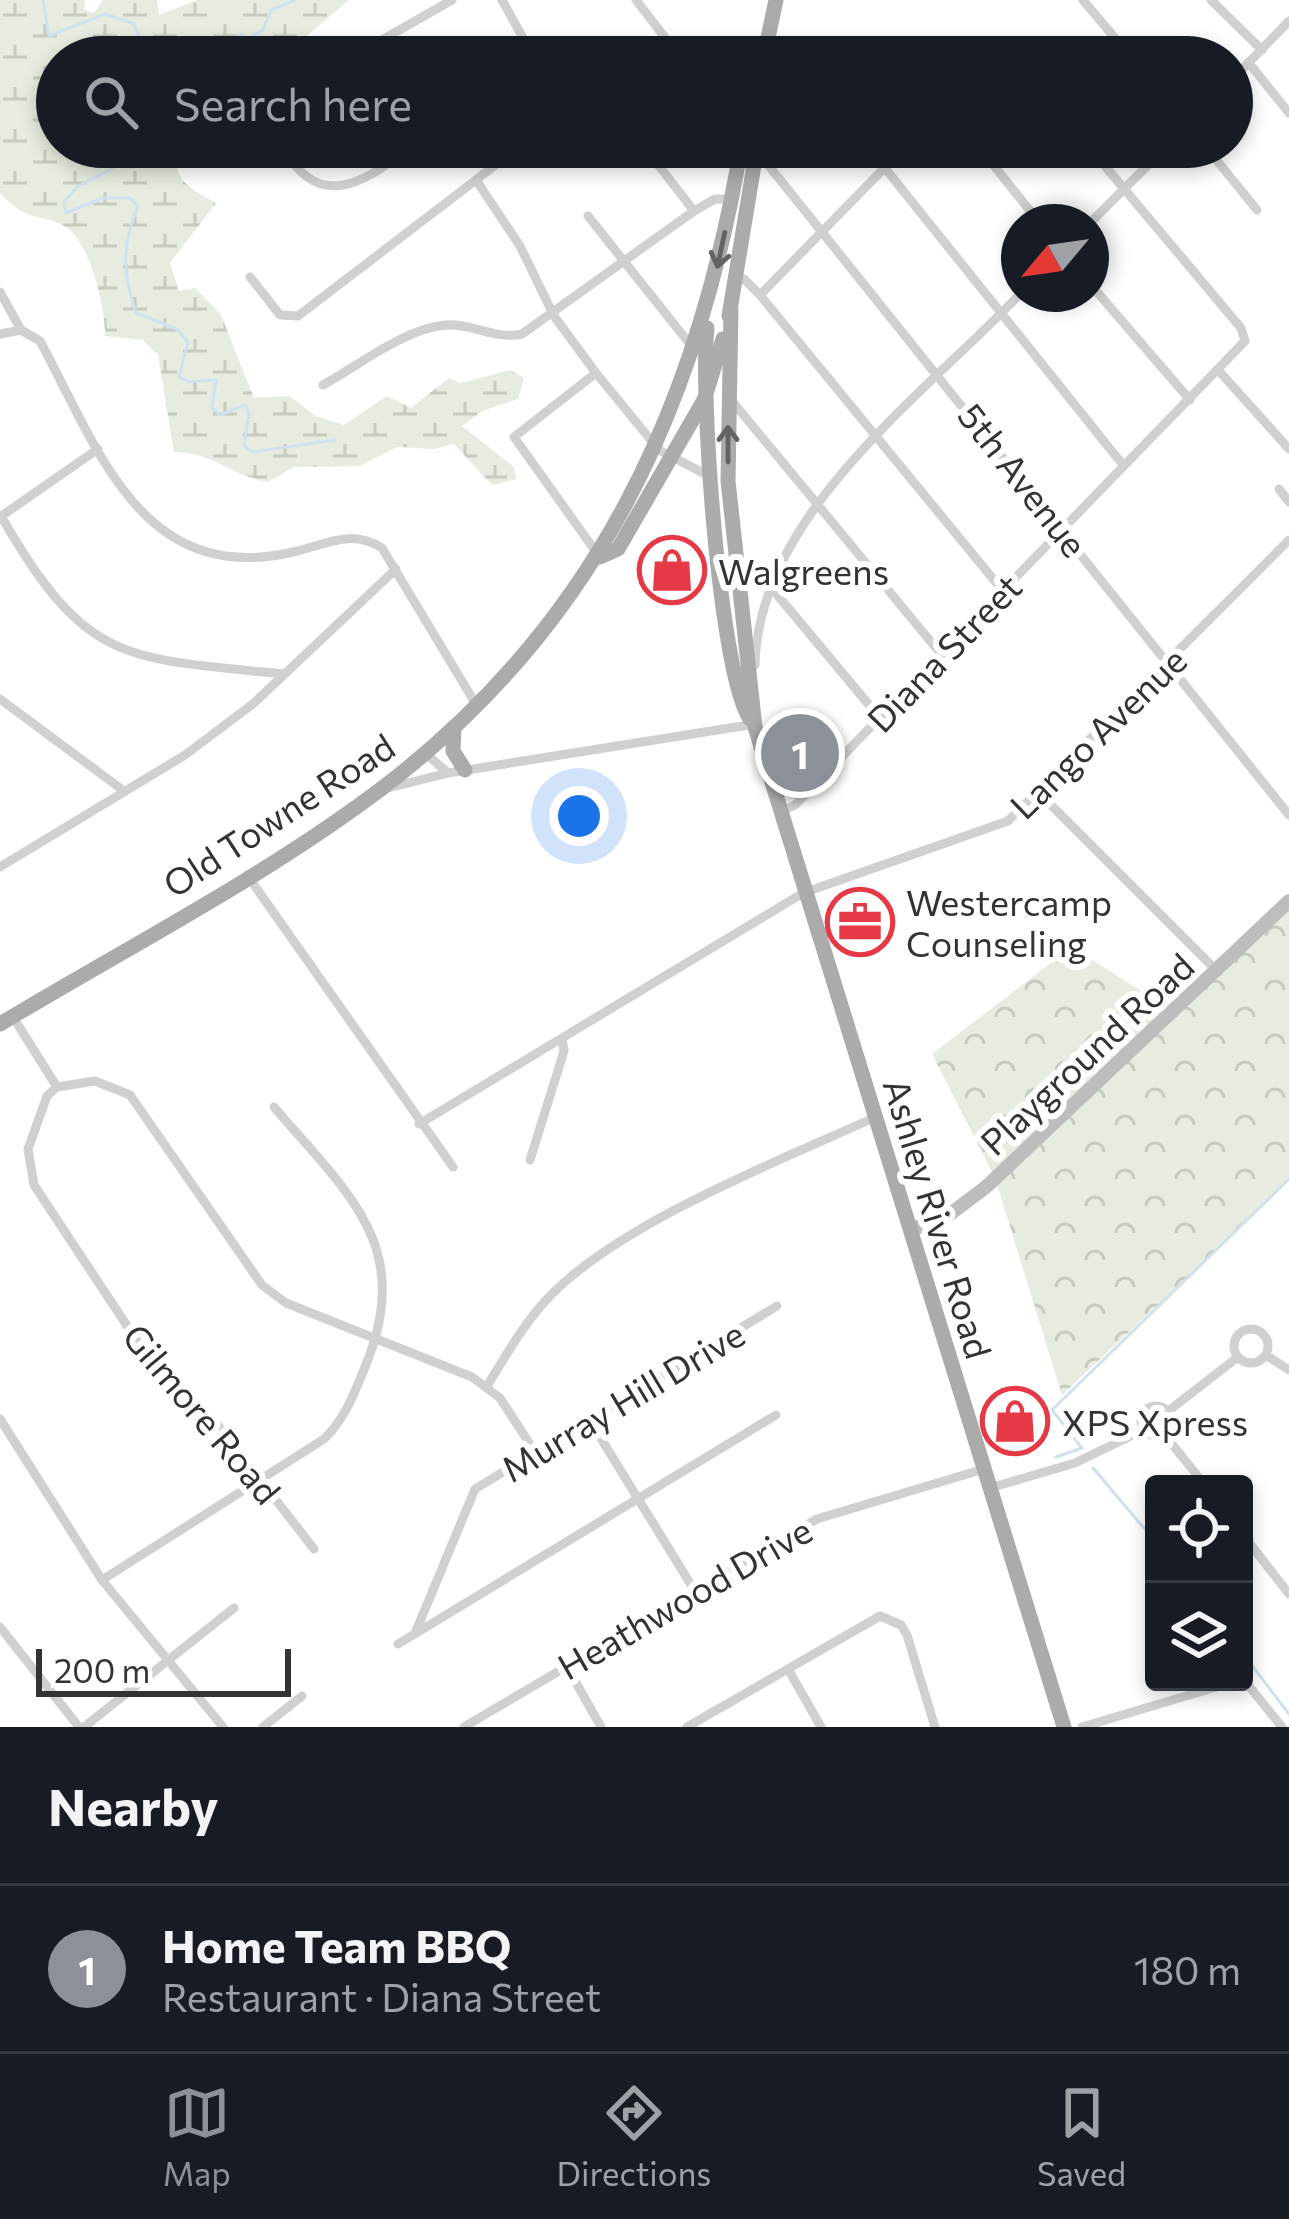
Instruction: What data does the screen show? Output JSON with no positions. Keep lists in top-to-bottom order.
{
  "streets": {
    "main road": ["Old Towne Road", "Playground Road", "Ashley River Road"],
    "street": [
      "5th Avenue",
      "Diana Street",
      "Lango Avenue",
      "Murray Hill Drive",
      "Gilmore Road",
      "Heathwood Drive"
    ]
  },
  "crossings": [
    ["5th Avenue", "Diana Street"],
    ["5th Avenue", "Lango Avenue"],
    ["Diana Street", "Ashley River Road"],
    ["Lango Avenue", "Ashley River Road"],
    ["Playground Road", "Ashley River Road"],
    ["Ashley River Road", "Heathwood Drive"]
  ],
  "places": {
    "shop": ["Walgreens", "XPS Xpress"],
    "office": ["Westercamp Counseling"]
  },
  "scale_bar": "200 m",
  "north": "bottom left",
  "page": {
    "search": "Search here",
    "pins": "1",
    "scale": "200 m",
    "heading": "Nearby",
    "list": [
      {
        "mark": "1",
        "name": "Home Team BBQ",
        "note": "Restaurant · Diana Street",
        "value": "180 m"
      }
    ],
    "nav": ["Map", "Directions", "Saved"]
  }
}
